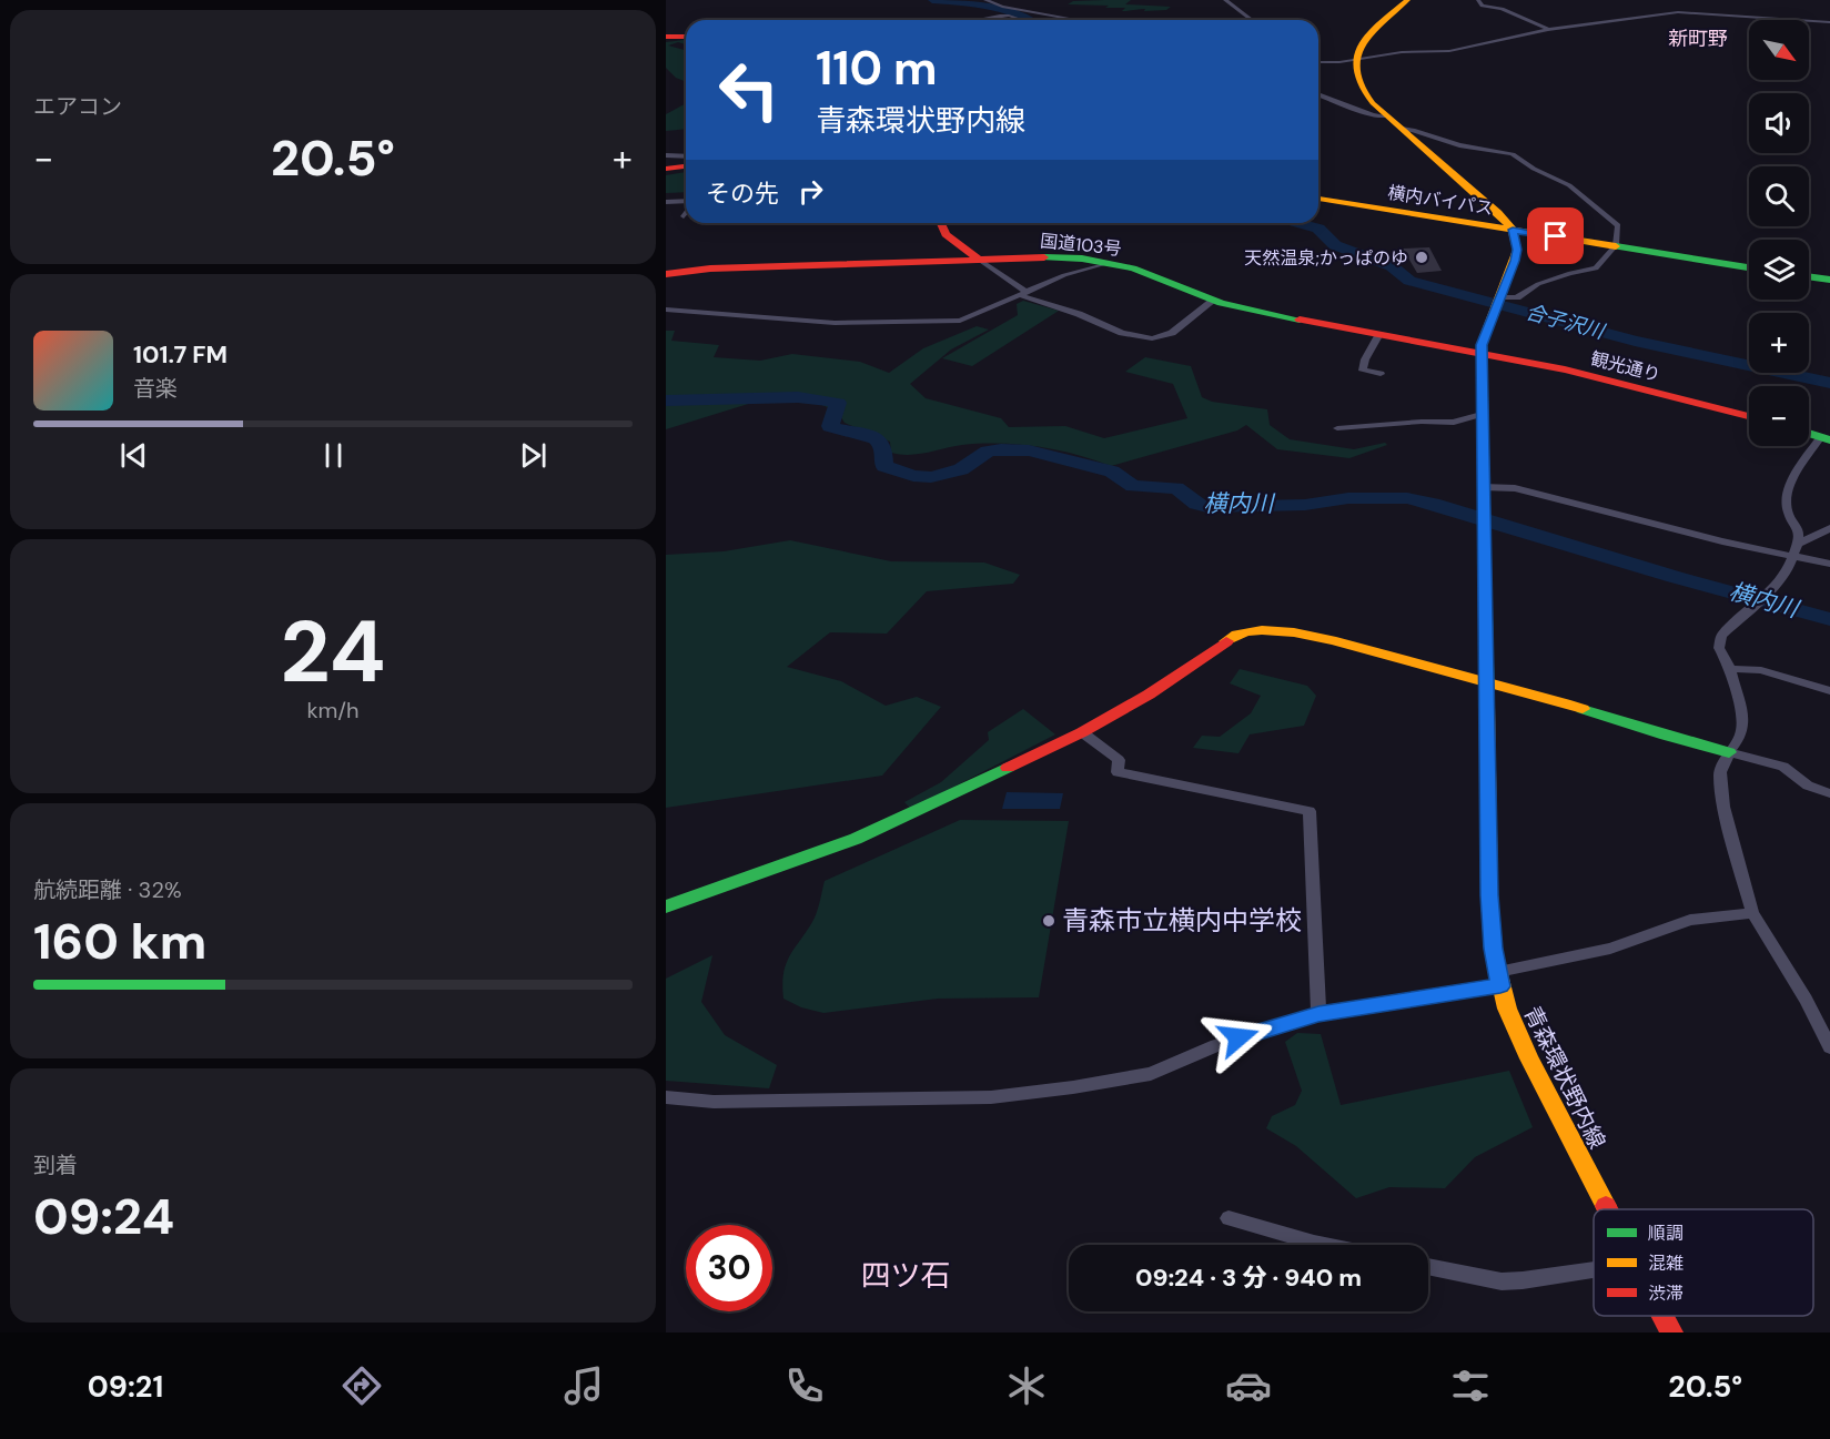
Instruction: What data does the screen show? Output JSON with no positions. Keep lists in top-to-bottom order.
{
  "streets": {
    "main road": [
      "横内バイパス",
      "国道103号",
      "観光通り",
      "青森環状野内線"
    ]
  },
  "crossings": [
    ["横内バイパス", "青森環状野内線"],
    ["国道103号", "観光通り"],
    ["国道103号", "青森環状野内線"],
    ["観光通り", "青森環状野内線"]
  ],
  "districts": ["新町野", "四ツ石"],
  "water": ["合子沢川", "横内川"],
  "places": ["天然温泉;かっぱのゆ", "青森市立横内中学校"],
  "legend": ["順調", "混雑", "渋滞"],
  "north": "bottom right",
  "page": {
    "tile": [
      "エアコン",
      ["24", "km/h"],
      ["航続距離 · 32%", "160 km"],
      ["到着", "09:24"]
    ],
    "map_buttons": ["+", "−"],
    "turn": ["110 m", "青森環状野内線"],
    "heat": ["−", "20.5°", "+"],
    "then": "その先",
    "song": ["101.7 FM", "音楽"],
    "limit": "30",
    "trip": "09:24 · 3 分 · 940 m",
    "tabs": ["09:21", "20.5°"]
  }
}
